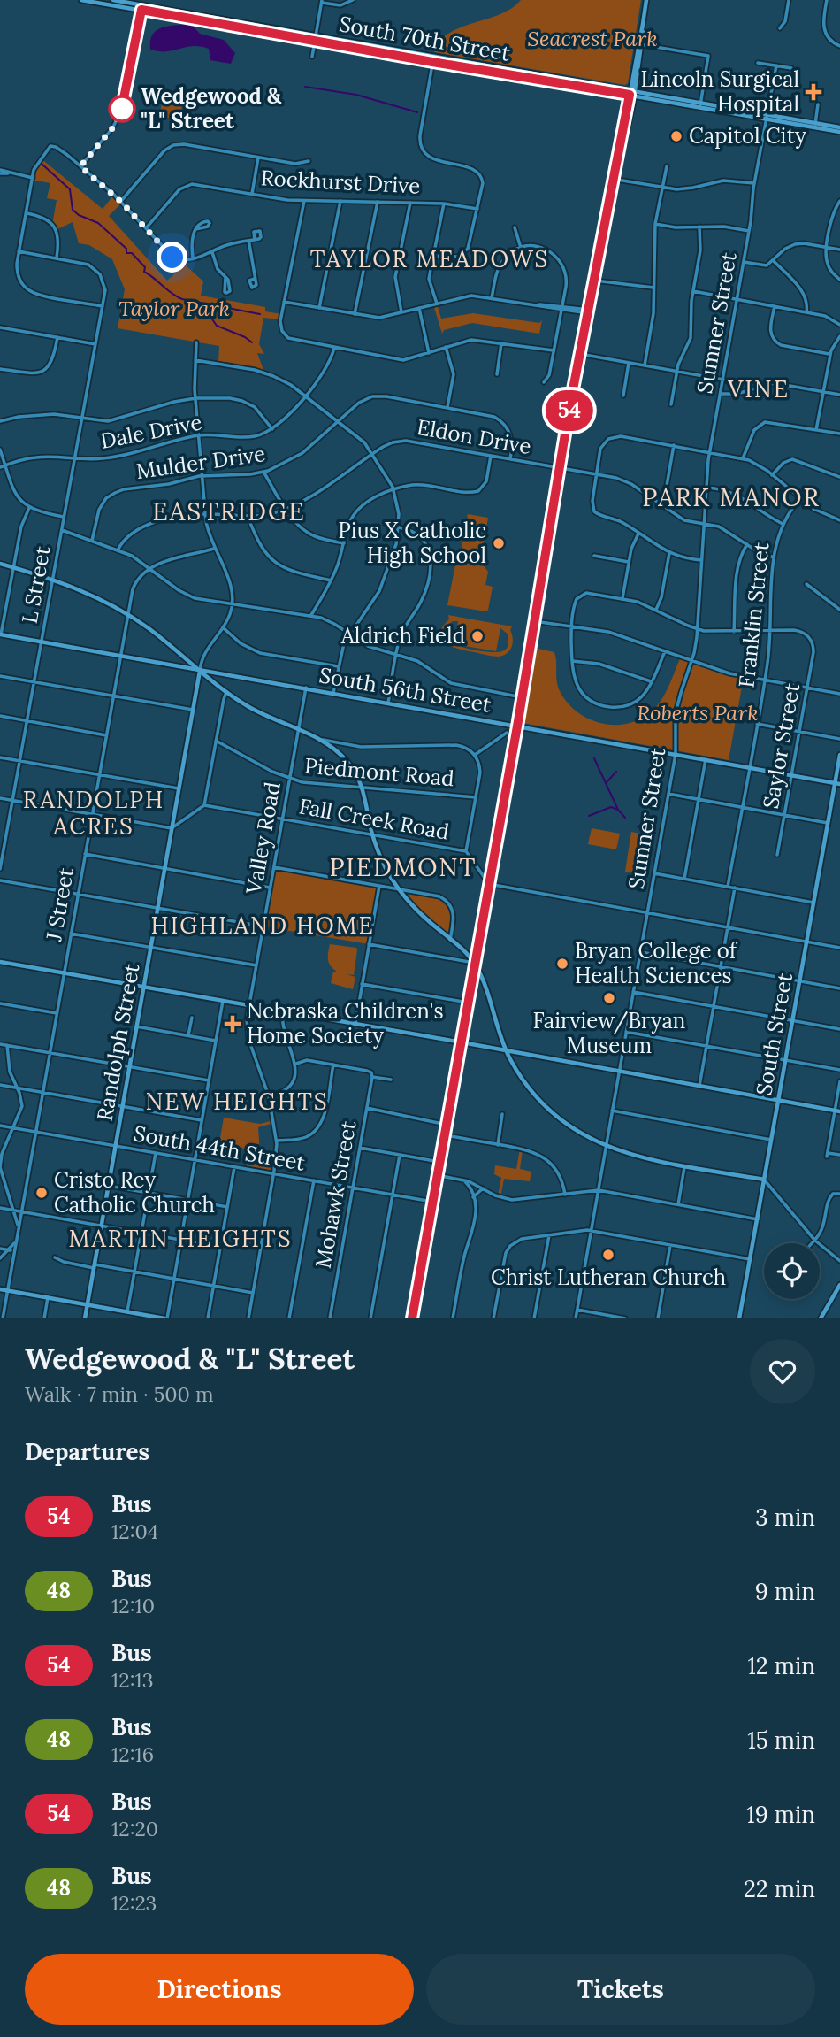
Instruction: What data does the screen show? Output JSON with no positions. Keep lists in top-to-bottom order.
{
  "streets": {
    "main road": [
      "South 70th Street",
      "South 56th Street",
      "South Street",
      "Randolph Street"
    ],
    "street": [
      "Rockhurst Drive",
      "Sumner Street",
      "Dale Drive",
      "Eldon Drive",
      "Mulder Drive",
      "L Street",
      "Franklin Street",
      "Saylor Street",
      "Piedmont Road",
      "Fall Creek Road",
      "Valley Road",
      "J Street",
      "South 44th Street",
      "Mohawk Street"
    ]
  },
  "crossings": [
    ["South 70th Street", "Sumner Street"],
    ["Sumner Street", "Eldon Drive"],
    ["Sumner Street", "South 56th Street"],
    ["Dale Drive", "L Street"],
    ["Eldon Drive", "Mulder Drive"],
    ["Eldon Drive", "Franklin Street"],
    ["L Street", "South 56th Street"],
    ["Franklin Street", "South 56th Street"],
    ["Franklin Street", "Saylor Street"],
    ["South 56th Street", "Saylor Street"],
    ["South 56th Street", "Valley Road"],
    ["South 56th Street", "J Street"],
    ["South 56th Street", "South Street"],
    ["South 56th Street", "Randolph Street"],
    ["Piedmont Road", "Valley Road"],
    ["Fall Creek Road", "Valley Road"],
    ["Valley Road", "South 44th Street"],
    ["J Street", "South 44th Street"],
    ["Randolph Street", "South 44th Street"],
    ["South 44th Street", "Mohawk Street"]
  ],
  "districts": [
    "TAYLOR MEADOWS",
    "VINE",
    "PARK MANOR",
    "EASTRIDGE",
    "RANDOLPH ACRES",
    "PIEDMONT",
    "HIGHLAND HOME",
    "NEW HEIGHTS",
    "MARTIN HEIGHTS"
  ],
  "parks": ["Seacrest Park", "Taylor Park", "Roberts Park"],
  "places": {
    "health": ["Lincoln Surgical Hospital", "Nebraska Children's Home Society"],
    "other": [
      "Wedgewood & \"L\" Street",
      "Capitol City",
      "Pius X Catholic High School",
      "Aldrich Field",
      "Bryan College of Health Sciences",
      "Fairview/Bryan Museum",
      "Cristo Rey Catholic Church",
      "Christ Lutheran Church"
    ]
  },
  "lines": ["bus line 54"],
  "page": {
    "on_map": "54",
    "heading": [
      ["Wedgewood & \"L\" Street", "Walk · 7 min · 500 m"],
      "Departures"
    ],
    "list": [
      {
        "mark": "54",
        "name": "Bus",
        "note": "12:04",
        "value": "3 min"
      },
      {
        "mark": "48",
        "name": "Bus",
        "note": "12:10",
        "value": "9 min"
      },
      {
        "mark": "54",
        "name": "Bus",
        "note": "12:13",
        "value": "12 min"
      },
      {
        "mark": "48",
        "name": "Bus",
        "note": "12:16",
        "value": "15 min"
      },
      {
        "mark": "54",
        "name": "Bus",
        "note": "12:20",
        "value": "19 min"
      },
      {
        "mark": "48",
        "name": "Bus",
        "note": "12:23",
        "value": "22 min"
      }
    ],
    "buttons": ["Directions", "Tickets"]
  }
}
